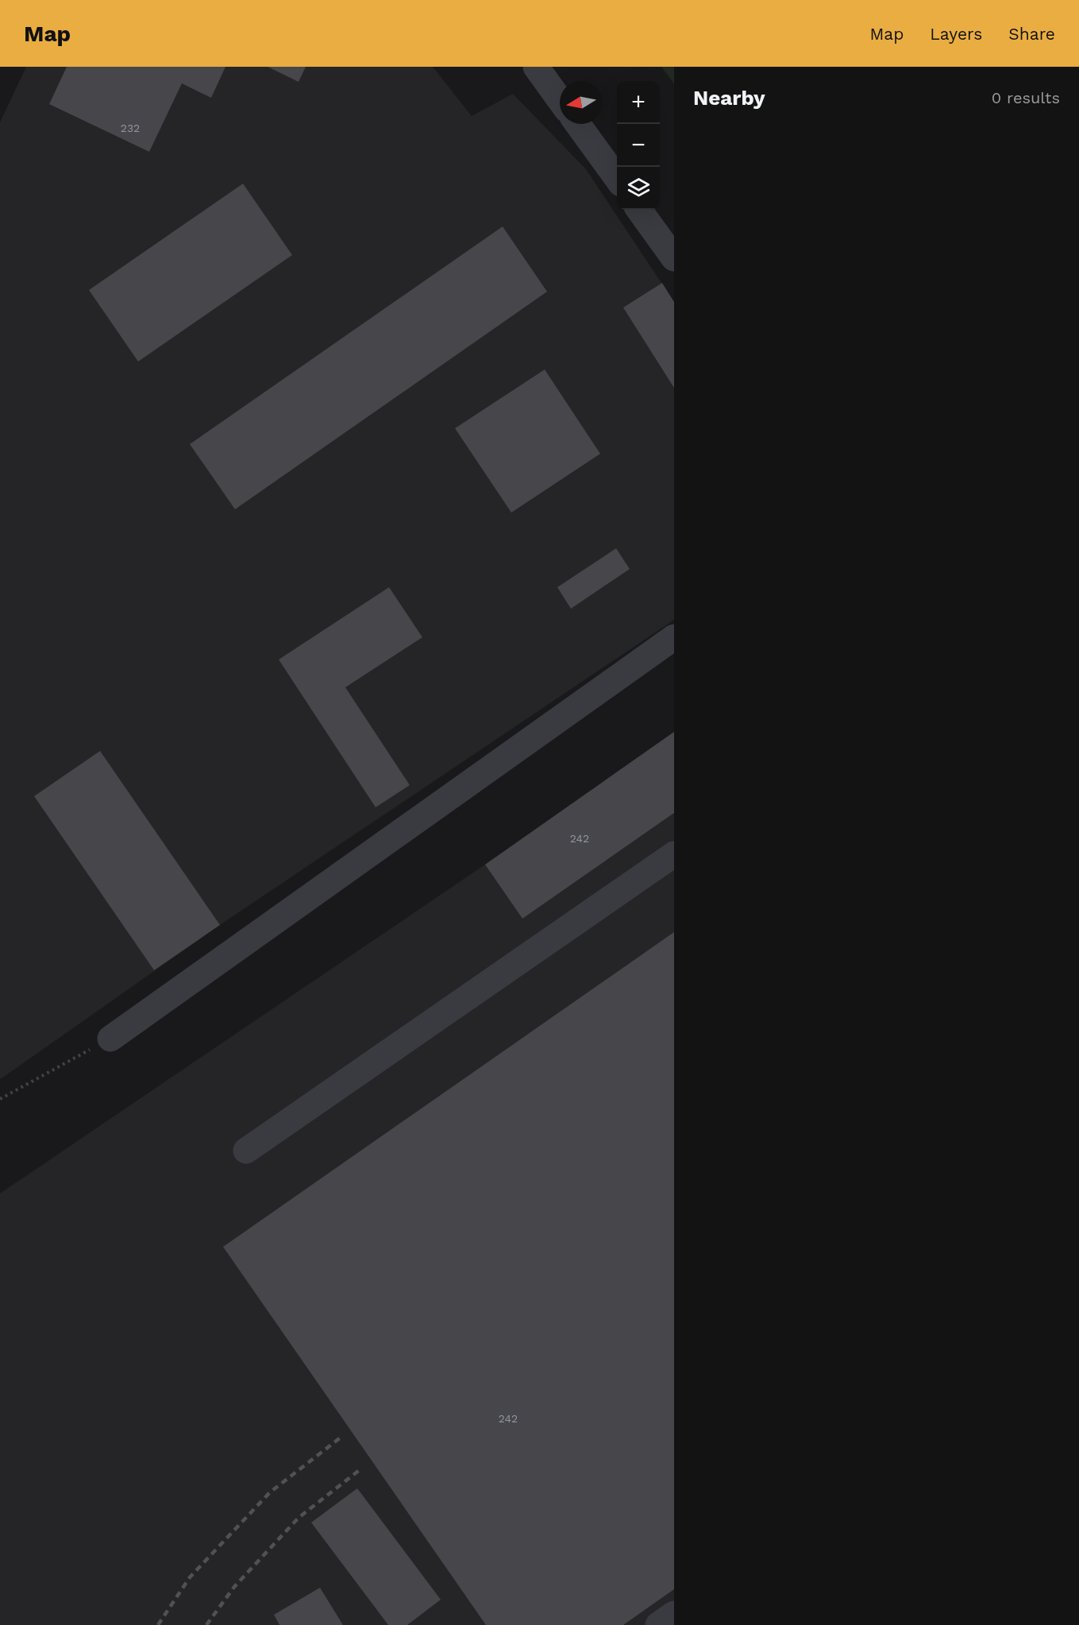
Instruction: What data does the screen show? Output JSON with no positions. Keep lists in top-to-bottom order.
{
  "house_numbers": ["232", "242", "242"],
  "north": "left",
  "page": {
    "header": "Map",
    "nav": ["Map", "Layers", "Share"],
    "heading": ["Nearby", "0 results"],
    "map_buttons": ["+", "−"]
  }
}
